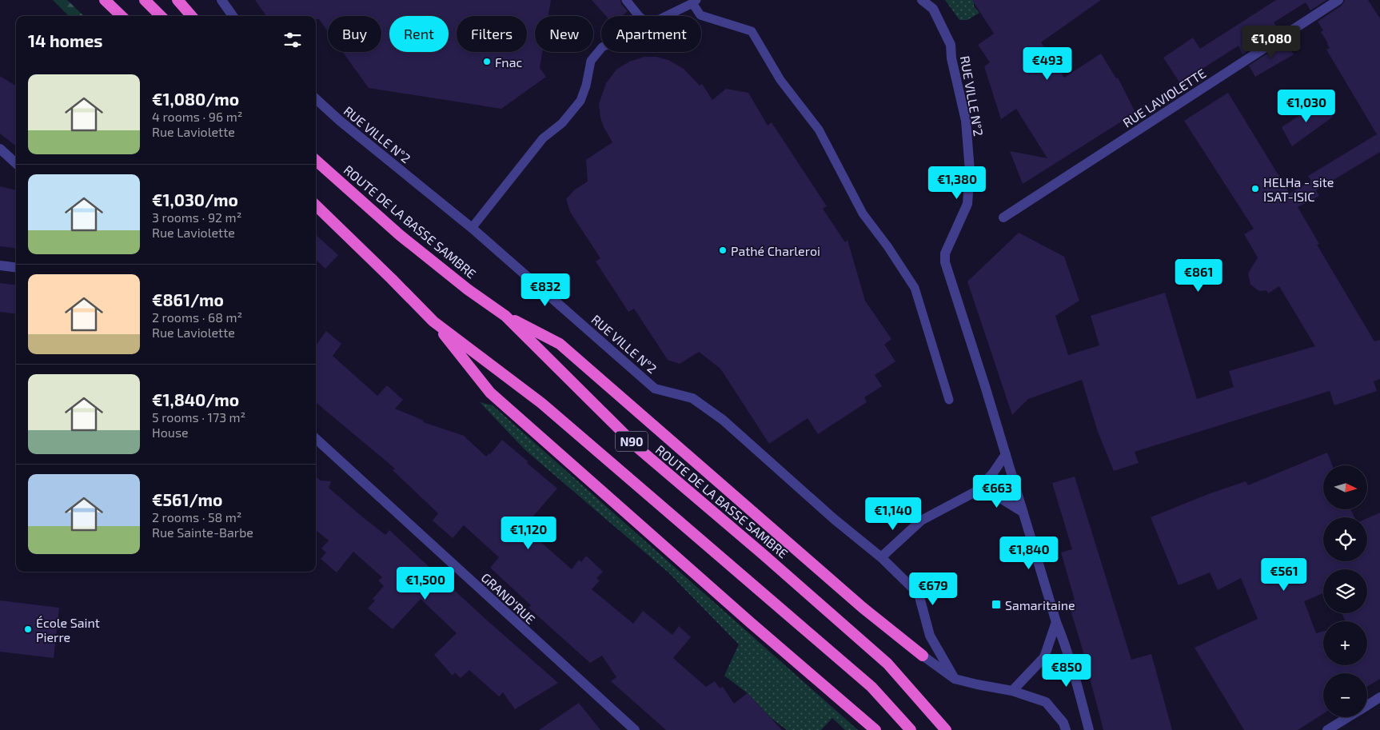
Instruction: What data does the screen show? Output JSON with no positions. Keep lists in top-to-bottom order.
{
  "streets": {
    "highway": ["ROUTE DE LA BASSE SAMBRE", "N90"],
    "street": ["RUE VILLE N°2", "RUE LAVIOLETTE", "GRAND'RUE"]
  },
  "places": {
    "other": [
      "Fnac",
      "HELHa - site ISAT-ISIC",
      "Pathé Charleroi",
      "École Saint Pierre"
    ],
    "transit": ["Samaritaine"]
  },
  "north": "right",
  "page": {
    "chip": [
      "Buy",
      "Rent",
      "Filters",
      "New",
      "Apartment"
    ],
    "heading": "14 homes",
    "price": [
      "€1,080",
      "€493",
      "€1,030",
      "€1,380",
      "€861",
      "€832",
      "€663",
      "€1,140",
      "€1,120",
      "€1,840",
      "€561",
      "€1,500",
      "€679",
      "€850"
    ],
    "list": [
      {
        "name": "€1,080/mo",
        "note": "4 rooms · 96 m² · Rue Laviolette"
      },
      {
        "name": "€1,030/mo",
        "note": "3 rooms · 92 m² · Rue Laviolette"
      },
      {
        "name": "€861/mo",
        "note": "2 rooms · 68 m² · Rue Laviolette"
      },
      {
        "name": "€1,840/mo",
        "note": "5 rooms · 173 m² · House"
      },
      {
        "name": "€561/mo",
        "note": "2 rooms · 58 m² · Rue Sainte-Barbe"
      }
    ],
    "map_buttons": ["+", "−"]
  }
}
